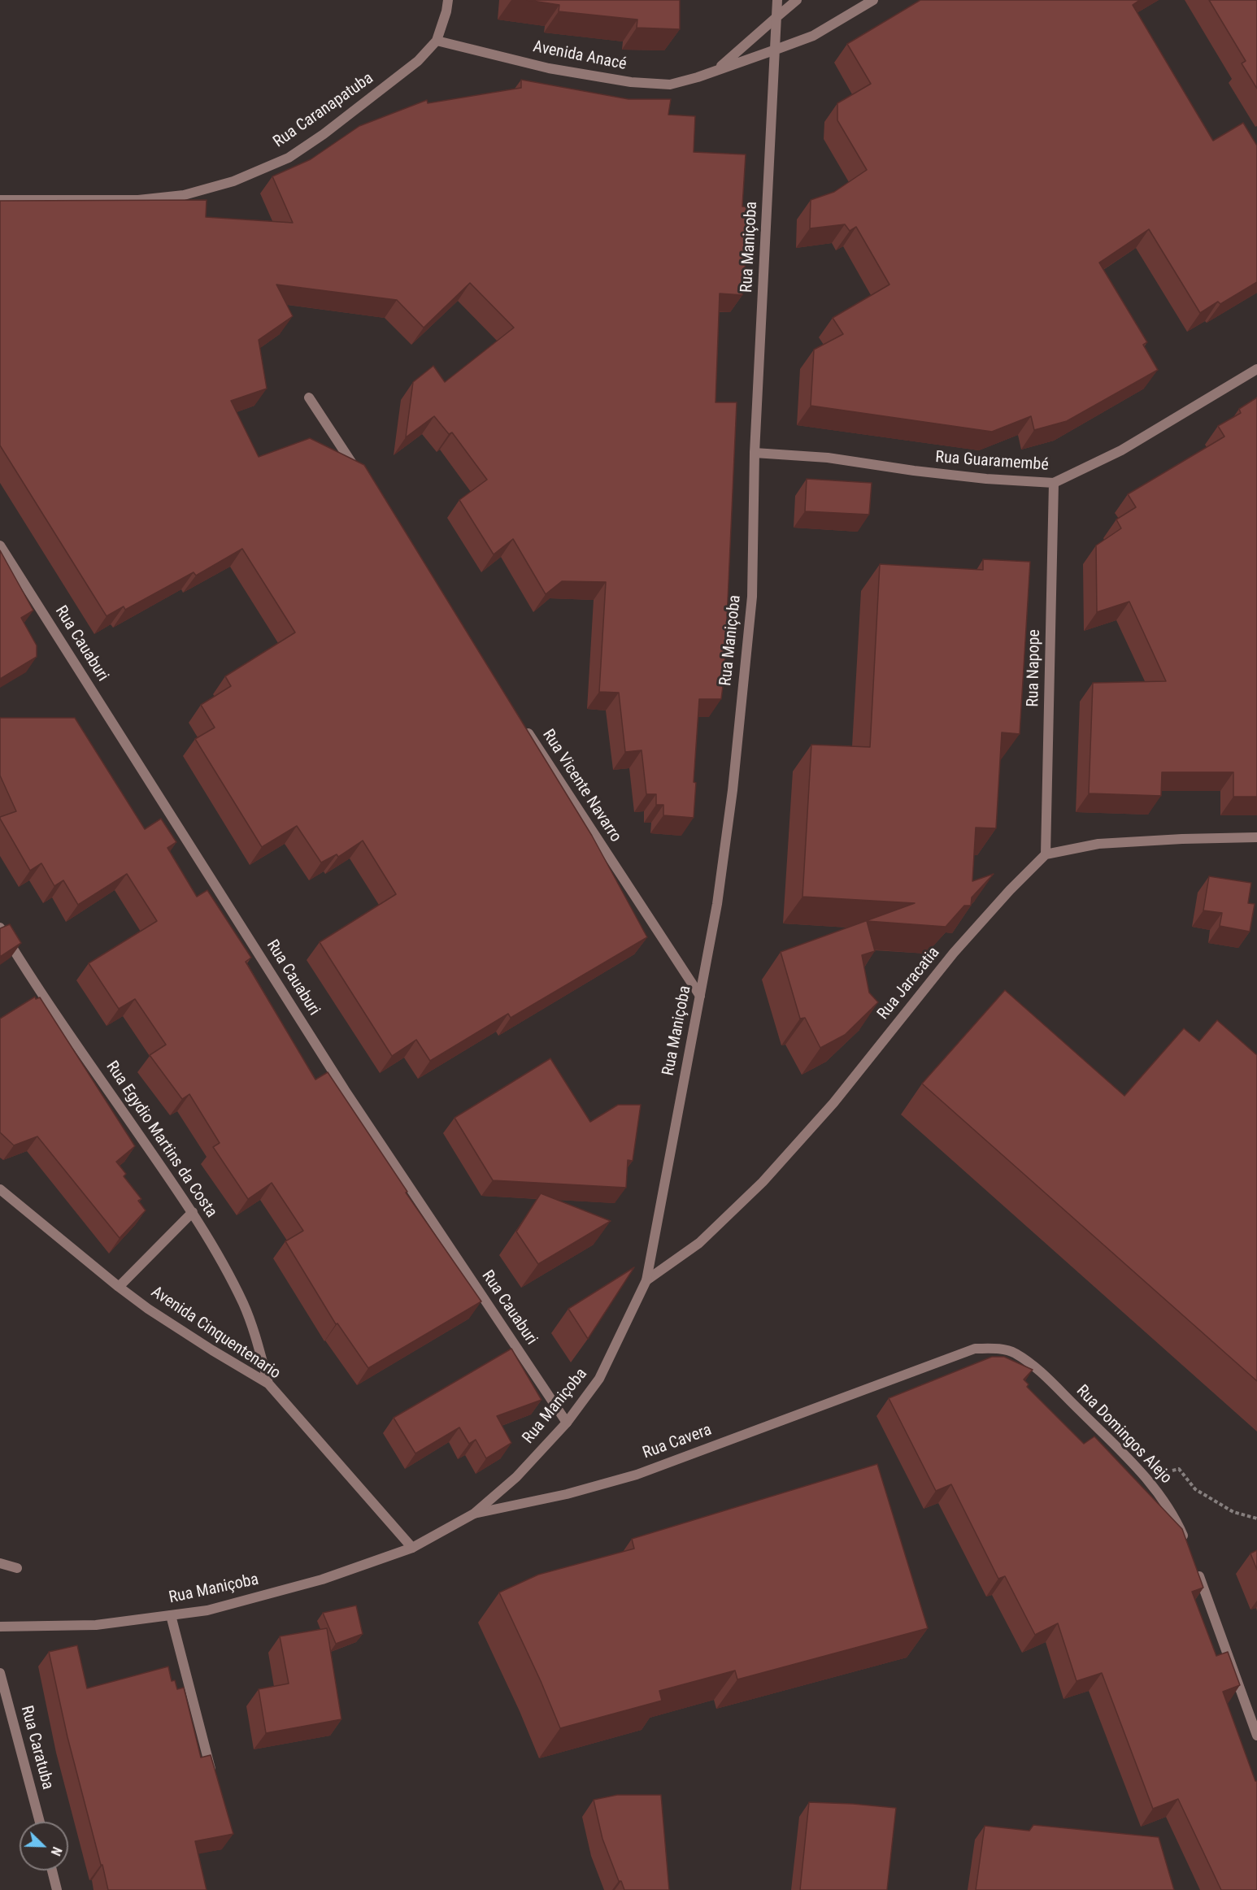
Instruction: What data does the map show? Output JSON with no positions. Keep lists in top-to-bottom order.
{
  "streets": {
    "street": [
      "Avenida Anacé",
      "Rua Caranapatuba",
      "Rua Maniçoba",
      "Rua Guaramembé",
      "Rua Cauaburi",
      "Rua Napope",
      "Rua Vicente Navarro",
      "Rua Jaracatia",
      "Rua Egydio Martins da Costa",
      "Avenida Cinquentenario",
      "Rua Domingos Alejo",
      "Rua Cavera",
      "Rua Caratuba"
    ]
  },
  "crossings": [
    ["Avenida Anacé", "Rua Caranapatuba"],
    ["Avenida Anacé", "Rua Maniçoba"],
    ["Rua Maniçoba", "Rua Guaramembé"],
    ["Rua Maniçoba", "Rua Cauaburi"],
    ["Rua Maniçoba", "Rua Vicente Navarro"],
    ["Rua Maniçoba", "Rua Jaracatia"],
    ["Rua Maniçoba", "Avenida Cinquentenario"],
    ["Rua Maniçoba", "Rua Cavera"],
    ["Rua Guaramembé", "Rua Napope"],
    ["Rua Napope", "Rua Jaracatia"],
    ["Rua Egydio Martins da Costa", "Avenida Cinquentenario"],
    ["Rua Domingos Alejo", "Rua Cavera"]
  ],
  "north": "bottom right"
}
